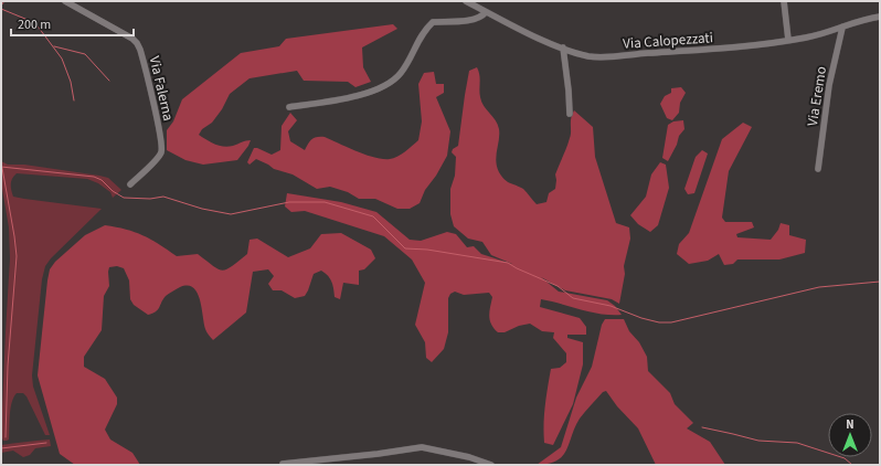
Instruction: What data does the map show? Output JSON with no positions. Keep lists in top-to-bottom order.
{
  "streets": {
    "street": ["Via Calopezzati", "Via Falerna", "Via Eremo"]
  },
  "crossings": [
    ["Via Calopezzati", "Via Eremo"]
  ],
  "scale_bar": "200 m",
  "north": "top"
}
